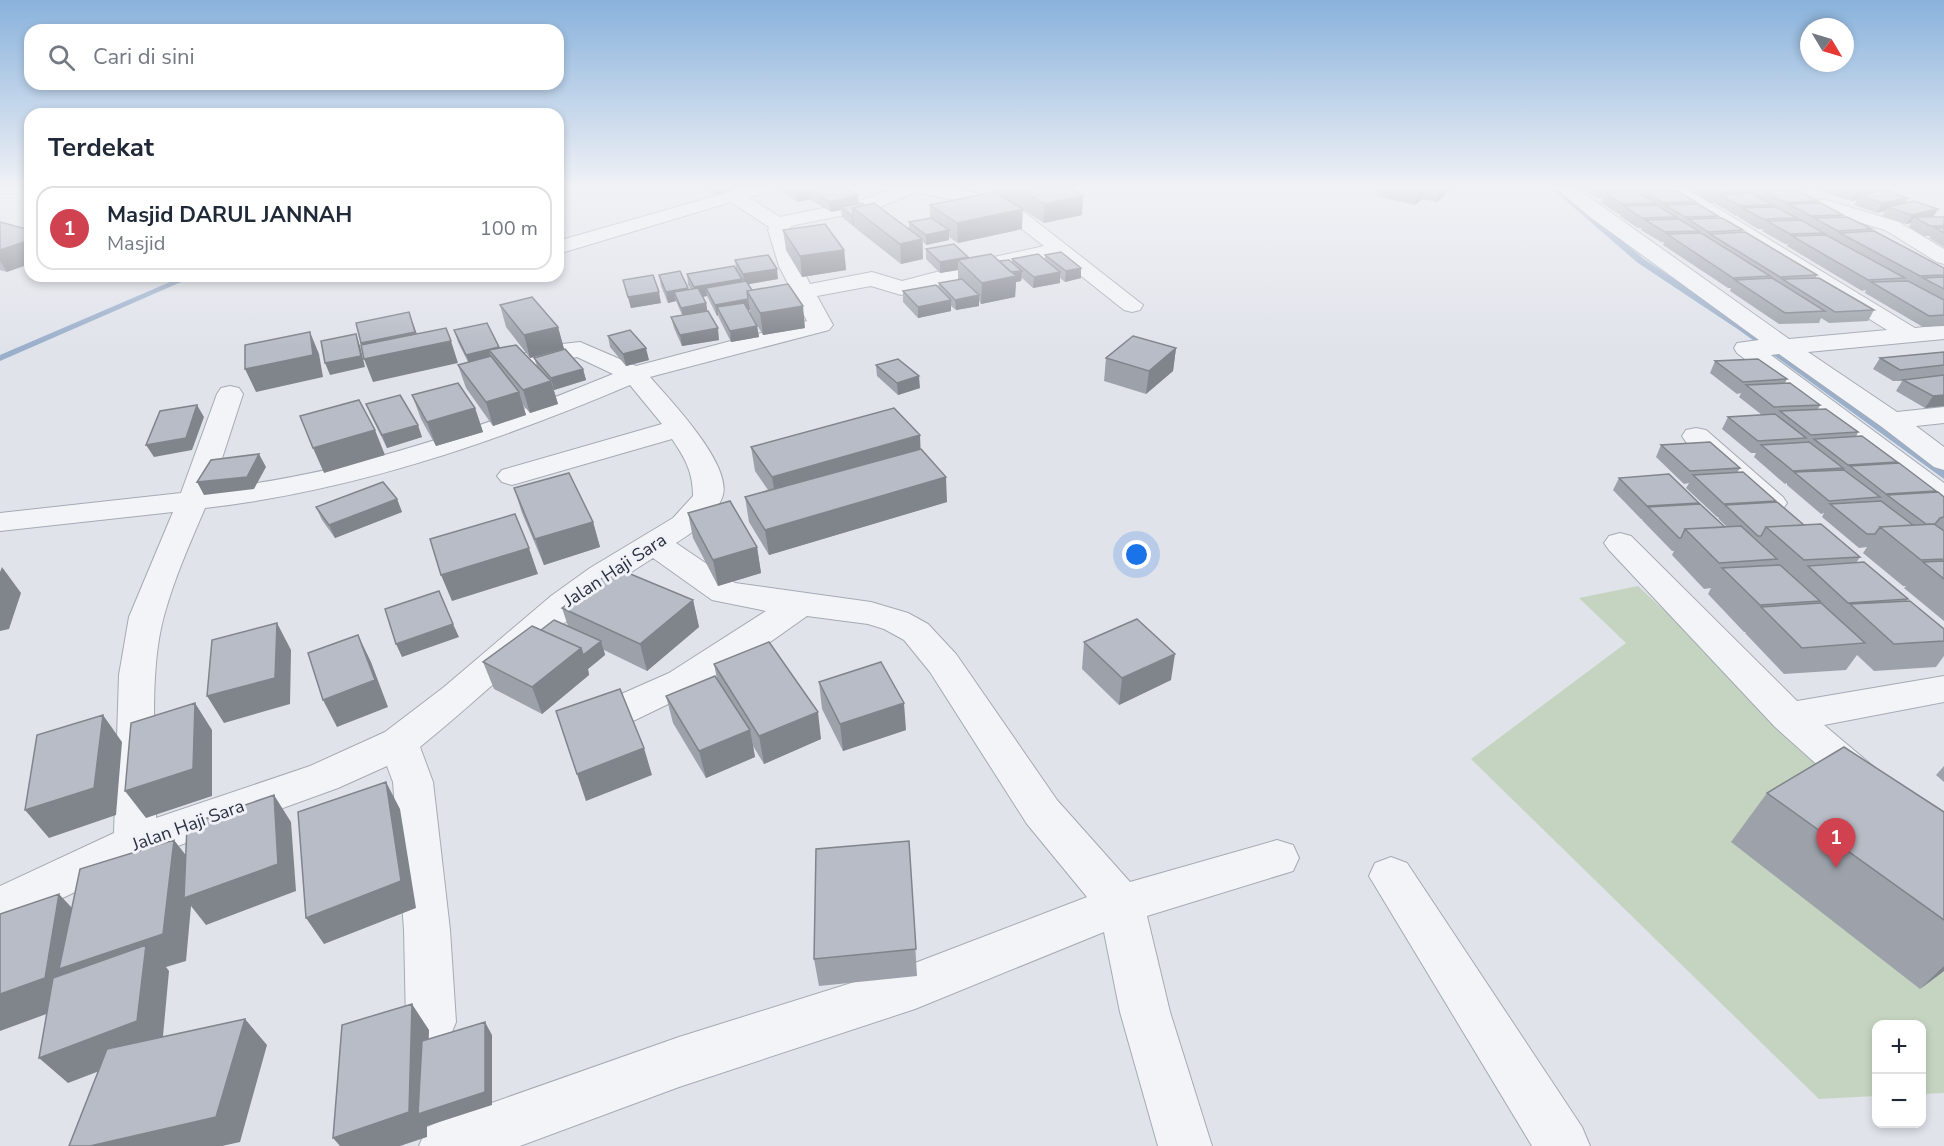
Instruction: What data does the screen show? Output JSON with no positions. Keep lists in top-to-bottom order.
{
  "streets": {
    "street": ["Jalan Haji Sara"]
  },
  "north": "bottom right",
  "page": {
    "search": "Cari di sini",
    "heading": "Terdekat",
    "list": [
      {
        "mark": "1",
        "name": "Masjid DARUL JANNAH",
        "note": "Masjid",
        "value": "100 m"
      }
    ],
    "pins": "1",
    "map_buttons": ["+", "−"]
  }
}
